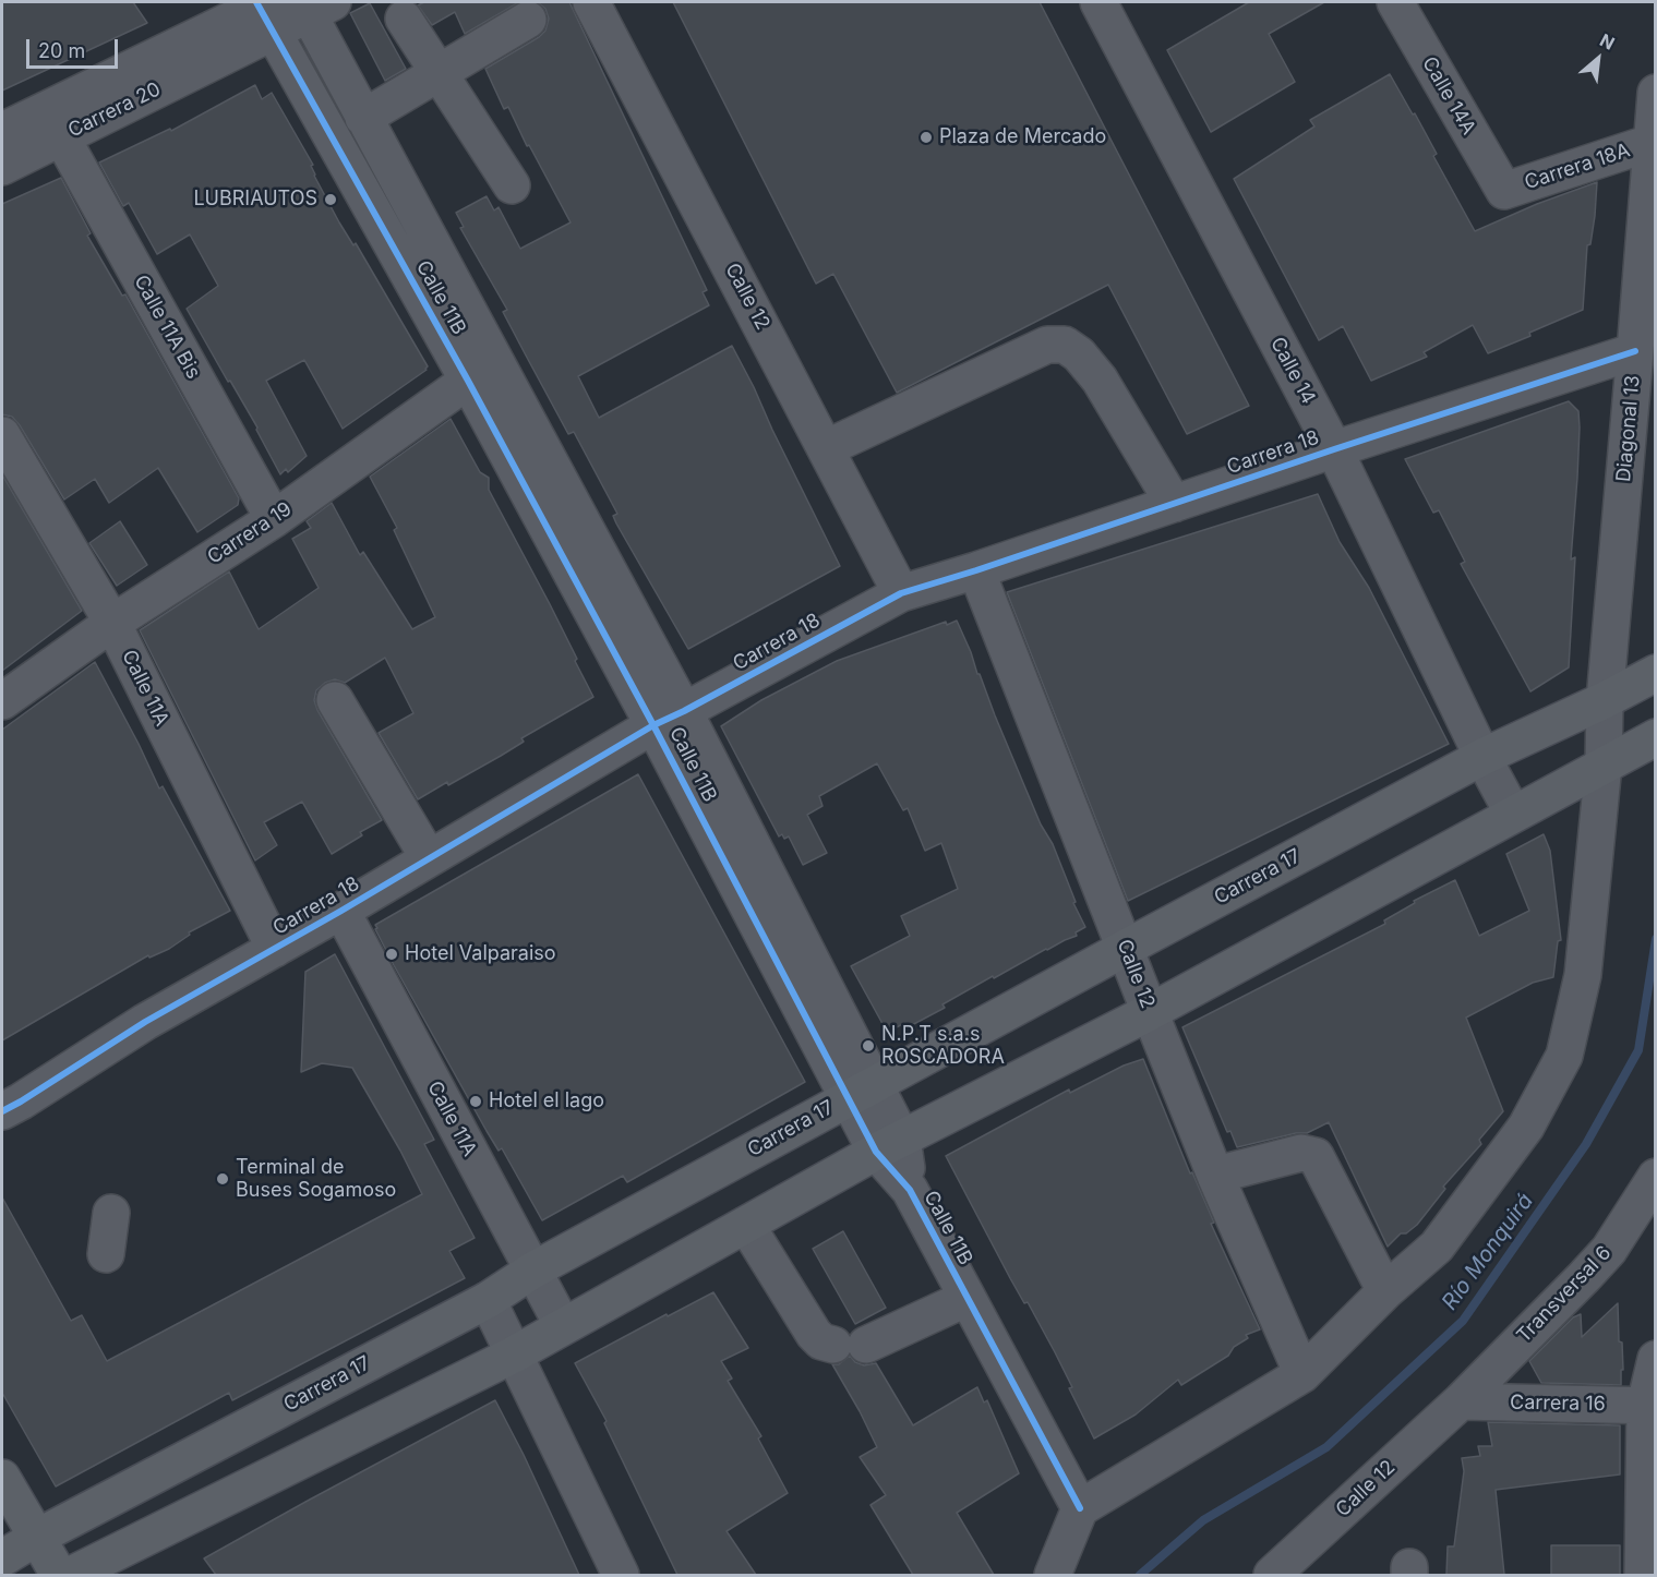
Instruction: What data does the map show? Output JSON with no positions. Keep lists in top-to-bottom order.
{
  "streets": {
    "main road": ["Carrera 17"],
    "street": [
      "Calle 14A",
      "Carrera 20",
      "Carrera 18A",
      "Calle 12",
      "Calle 11B",
      "Calle 11A Bis",
      "Calle 14",
      "Diagonal 13",
      "Carrera 18",
      "Carrera 19",
      "Calle 11A",
      "Transversal 6",
      "Carrera 16"
    ]
  },
  "crossings": [
    ["Calle 14A", "Carrera 18A"],
    ["Carrera 20", "Calle 11B"],
    ["Carrera 20", "Calle 11A Bis"],
    ["Carrera 18A", "Diagonal 13"],
    ["Calle 12", "Carrera 18"],
    ["Calle 12", "Carrera 17"],
    ["Calle 12", "Transversal 6"],
    ["Calle 12", "Carrera 16"],
    ["Calle 11B", "Carrera 18"],
    ["Calle 11B", "Carrera 19"],
    ["Calle 11B", "Carrera 17"],
    ["Calle 11A Bis", "Carrera 19"],
    ["Calle 14", "Carrera 18"],
    ["Calle 14", "Carrera 17"],
    ["Diagonal 13", "Carrera 18"],
    ["Diagonal 13", "Carrera 17"],
    ["Carrera 18", "Calle 11A"],
    ["Carrera 19", "Calle 11A"],
    ["Calle 11A", "Carrera 17"],
    ["Transversal 6", "Carrera 16"]
  ],
  "water": ["Río Monquirá"],
  "places": [
    "Plaza de Mercado",
    "LUBRIAUTOS",
    "Hotel Valparaiso",
    "N.P.T s.a.s ROSCADORA",
    "Hotel el lago",
    "Terminal de Buses Sogamoso"
  ],
  "scale_bar": "20 m",
  "north": "top right"
}
